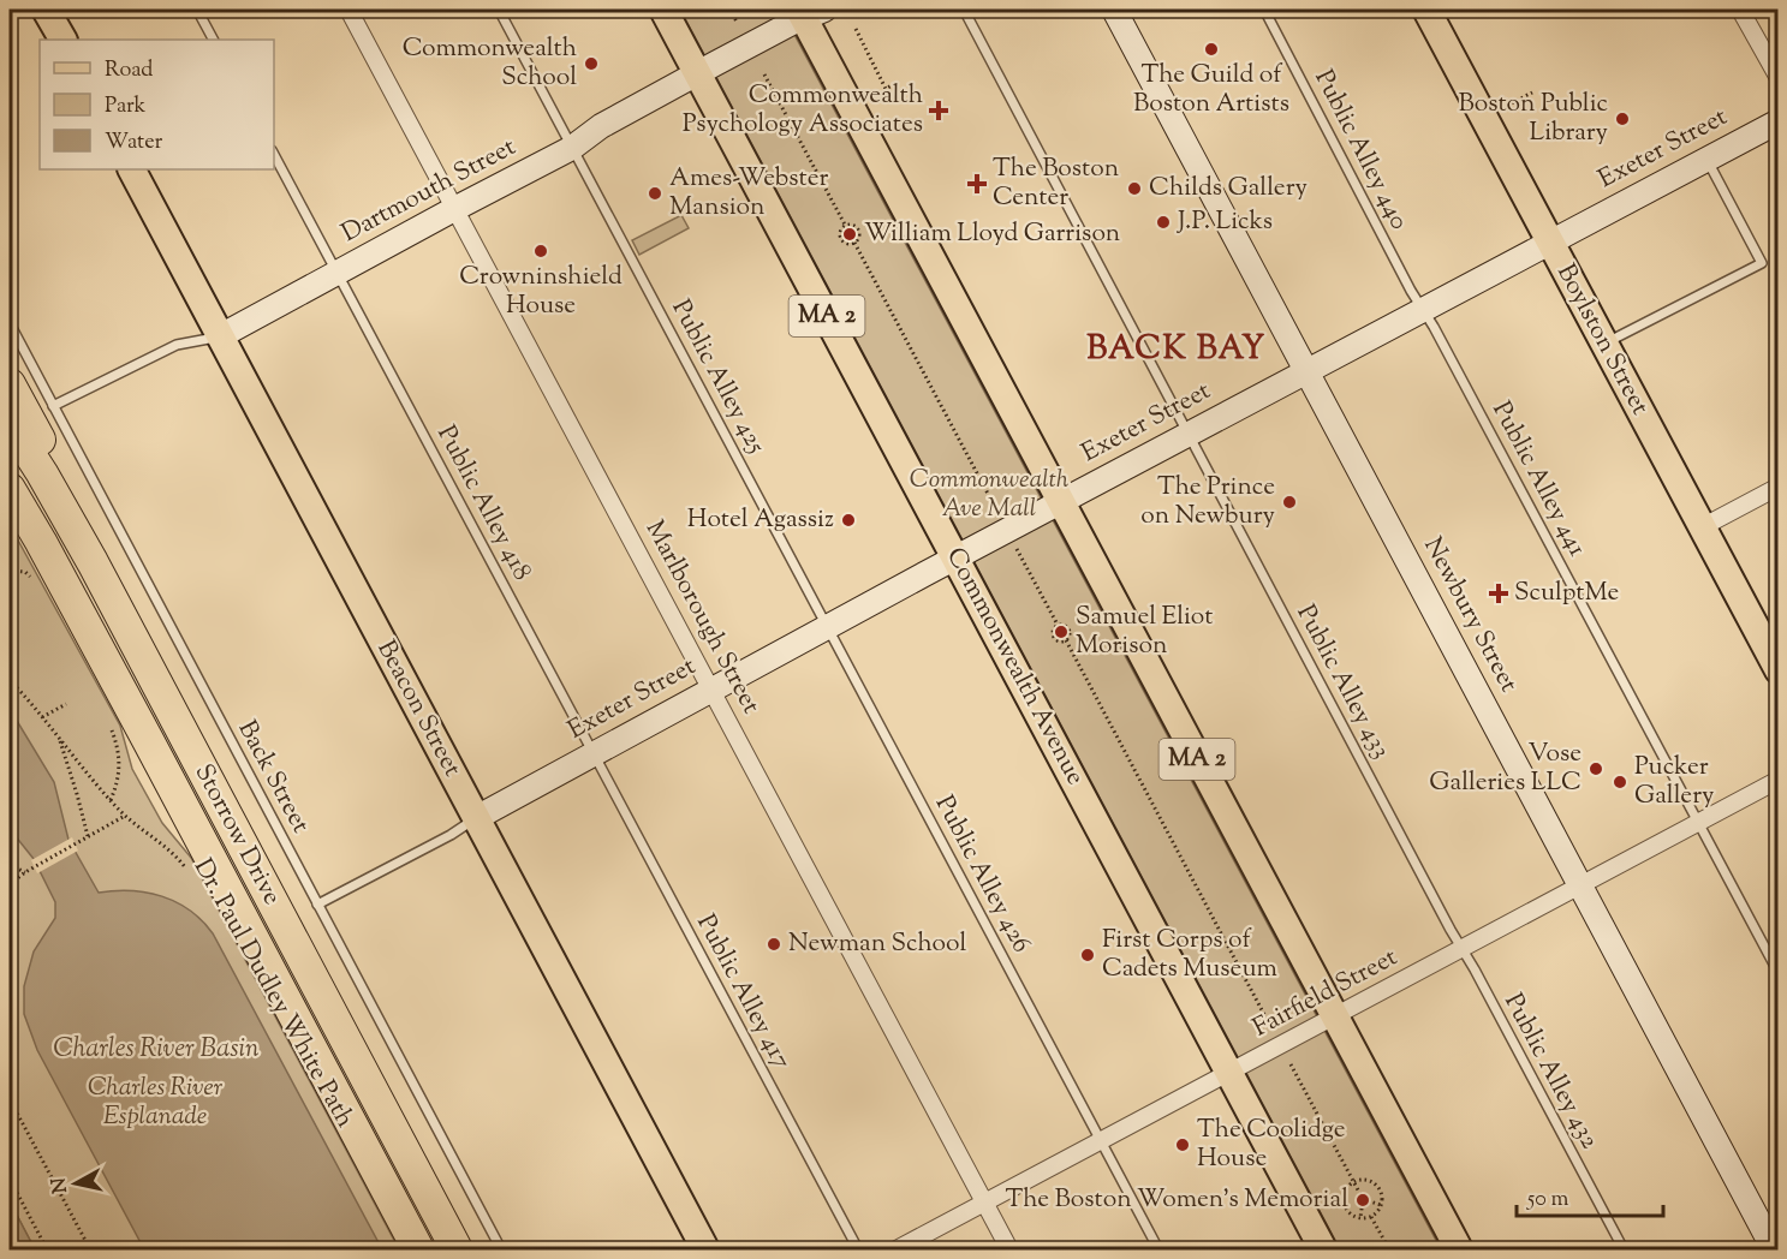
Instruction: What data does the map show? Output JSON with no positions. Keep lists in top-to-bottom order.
{
  "streets": {
    "highway": ["Storrow Drive"],
    "main road": [
      "Exeter Street",
      "Dartmouth Street",
      "MA 2",
      "Boylston Street",
      "Newbury Street",
      "Commonwealth Avenue",
      "Beacon Street"
    ],
    "street": ["Marlborough Street", "Fairfield Street"],
    "lane": [
      "Public Alley 440",
      "Public Alley 425",
      "Public Alley 441",
      "Public Alley 418",
      "Public Alley 433",
      "Back Street",
      "Public Alley 426",
      "Public Alley 417",
      "Public Alley 432"
    ],
    "path": ["Dr. Paul Dudley White Path"]
  },
  "crossings": [
    ["Exeter Street", "Public Alley 440"],
    ["Exeter Street", "MA 2"],
    ["Exeter Street", "Boylston Street"],
    ["Exeter Street", "Public Alley 425"],
    ["Exeter Street", "Public Alley 441"],
    ["Exeter Street", "Public Alley 418"],
    ["Exeter Street", "Newbury Street"],
    ["Exeter Street", "Marlborough Street"],
    ["Exeter Street", "Commonwealth Avenue"],
    ["Exeter Street", "Public Alley 433"],
    ["Exeter Street", "Beacon Street"],
    ["Exeter Street", "Back Street"],
    ["Exeter Street", "Public Alley 426"],
    ["Exeter Street", "Public Alley 417"],
    ["Public Alley 440", "Public Alley 441"],
    ["Dartmouth Street", "MA 2"],
    ["Dartmouth Street", "Public Alley 425"],
    ["Dartmouth Street", "Public Alley 418"],
    ["Dartmouth Street", "Marlborough Street"],
    ["Dartmouth Street", "Commonwealth Avenue"],
    ["Dartmouth Street", "Beacon Street"],
    ["Dartmouth Street", "Back Street"],
    ["MA 2", "Fairfield Street"],
    ["Public Alley 425", "Public Alley 426"],
    ["Public Alley 441", "Fairfield Street"],
    ["Public Alley 418", "Public Alley 417"],
    ["Newbury Street", "Fairfield Street"],
    ["Marlborough Street", "Fairfield Street"],
    ["Commonwealth Avenue", "Fairfield Street"],
    ["Public Alley 433", "Fairfield Street"],
    ["Public Alley 433", "Public Alley 432"],
    ["Public Alley 426", "Fairfield Street"],
    ["Fairfield Street", "Public Alley 432"]
  ],
  "districts": ["BACK BAY"],
  "water": ["Charles River Basin"],
  "parks": ["Commonwealth Ave Mall", "Charles River Esplanade"],
  "places": {
    "other": [
      "The Guild of Boston Artists",
      "Commonwealth School",
      "Boston Public Library",
      "Childs Gallery",
      "Ames-Webster Mansion",
      "J.P. Licks",
      "William Lloyd Garrison",
      "Crowninshield House",
      "The Prince on Newbury",
      "Hotel Agassiz",
      "Samuel Eliot Morison",
      "Vose Galleries LLC",
      "Pucker Gallery",
      "Newman School",
      "First Corps of Cadets Museum",
      "The Coolidge House",
      "The Boston Women's Memorial"
    ],
    "health": ["Commonwealth Psychology Associates", "The Boston Center", "SculptMe"]
  },
  "legend": ["Road", "Park", "Water"],
  "scale_bar": "50 m",
  "north": "left"
}
